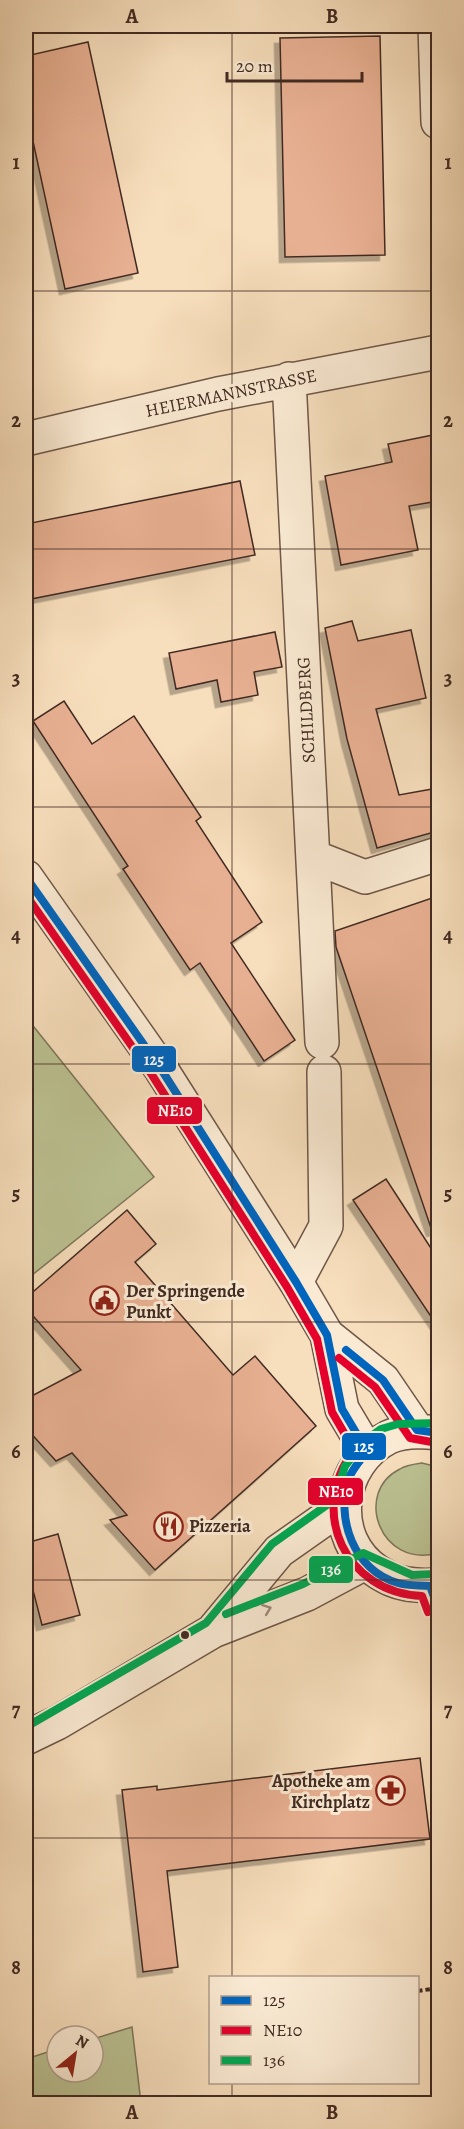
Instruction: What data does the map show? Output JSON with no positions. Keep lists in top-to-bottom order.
{
  "streets": {
    "street": ["HEIERMANNSTRASSE", "SCHILDBERG"]
  },
  "crossings": [
    ["HEIERMANNSTRASSE", "SCHILDBERG"]
  ],
  "places": {
    "public building": ["Der Springende Punkt"],
    "restaurant": ["Pizzeria"],
    "pharmacy": ["Apotheke am Kirchplatz"]
  },
  "lines": ["transit line 125", "transit line NE10", "transit line 136"],
  "legend": ["125", "NE10", "136"],
  "scale_bar": "20 m",
  "north": "top right",
  "grid": {
    "columns": ["A", "B"],
    "rows": [
      "1",
      "2",
      "3",
      "4",
      "5",
      "6",
      "7",
      "8"
    ]
  }
}
